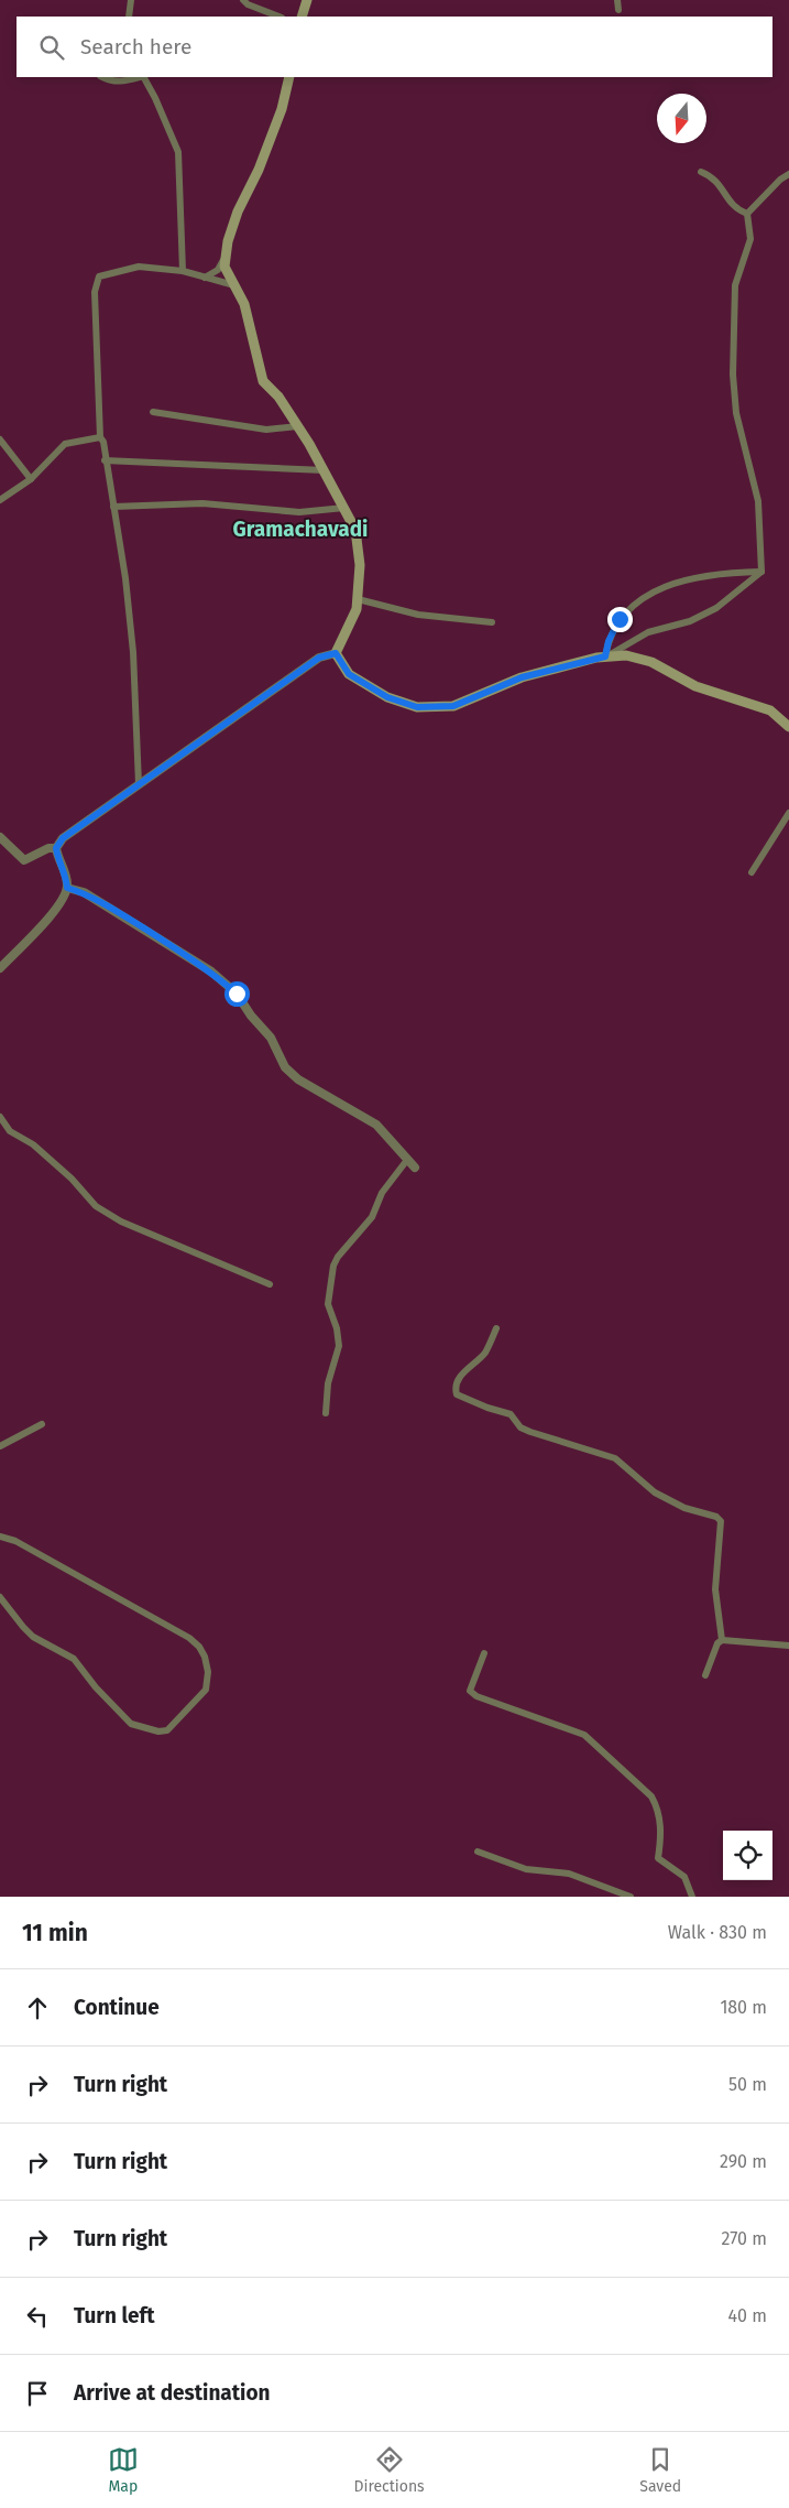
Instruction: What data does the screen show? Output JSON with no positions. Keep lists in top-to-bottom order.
{
  "districts": ["Gramachavadi"],
  "north": "bottom",
  "page": {
    "search": "Search here",
    "heading": ["11 min", "Walk · 830 m"],
    "list": [
      ["Continue", "180 m"],
      ["Turn right", "50 m"],
      ["Turn right", "290 m"],
      ["Turn right", "270 m"],
      ["Turn left", "40 m"],
      "Arrive at destination"
    ],
    "nav": ["Map", "Directions", "Saved"]
  }
}
